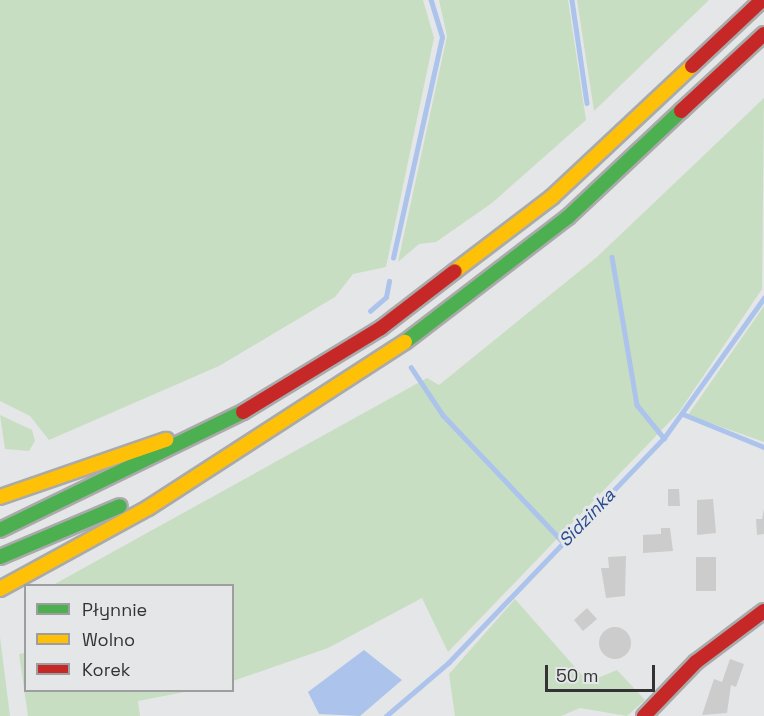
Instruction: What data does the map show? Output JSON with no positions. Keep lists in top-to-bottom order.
{
  "water": ["Sidzinka"],
  "legend": ["Płynnie", "Wolno", "Korek"],
  "scale_bar": "50 m"
}
